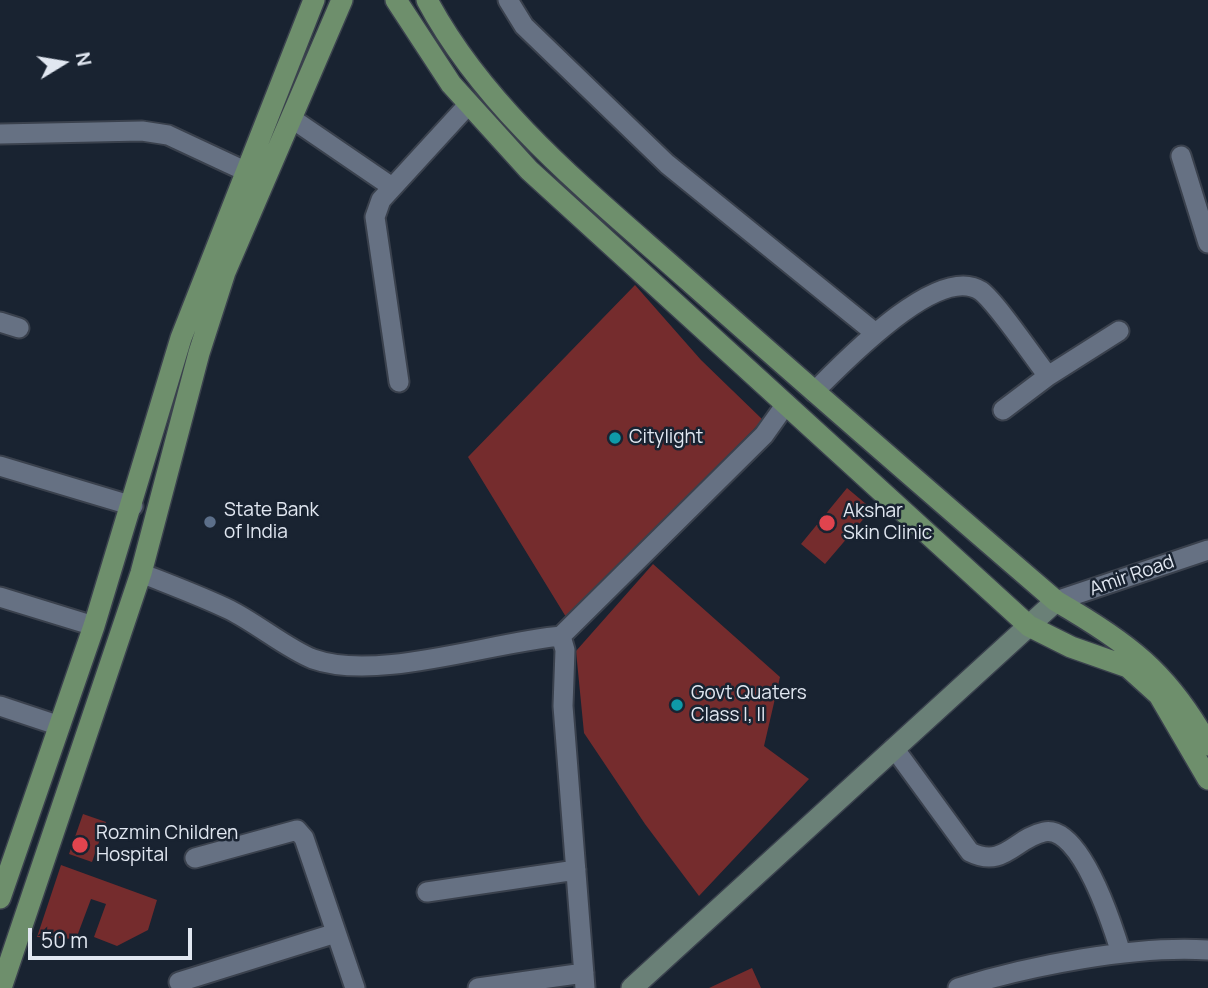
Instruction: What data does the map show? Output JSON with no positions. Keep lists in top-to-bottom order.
{
  "streets": {
    "street": ["Amir Road"]
  },
  "places": [
    "Citylight",
    "State Bank of India",
    "Akshar Skin Clinic",
    "Govt Quaters Class I, II",
    "Rozmin Children Hospital"
  ],
  "scale_bar": "50 m",
  "north": "right"
}
